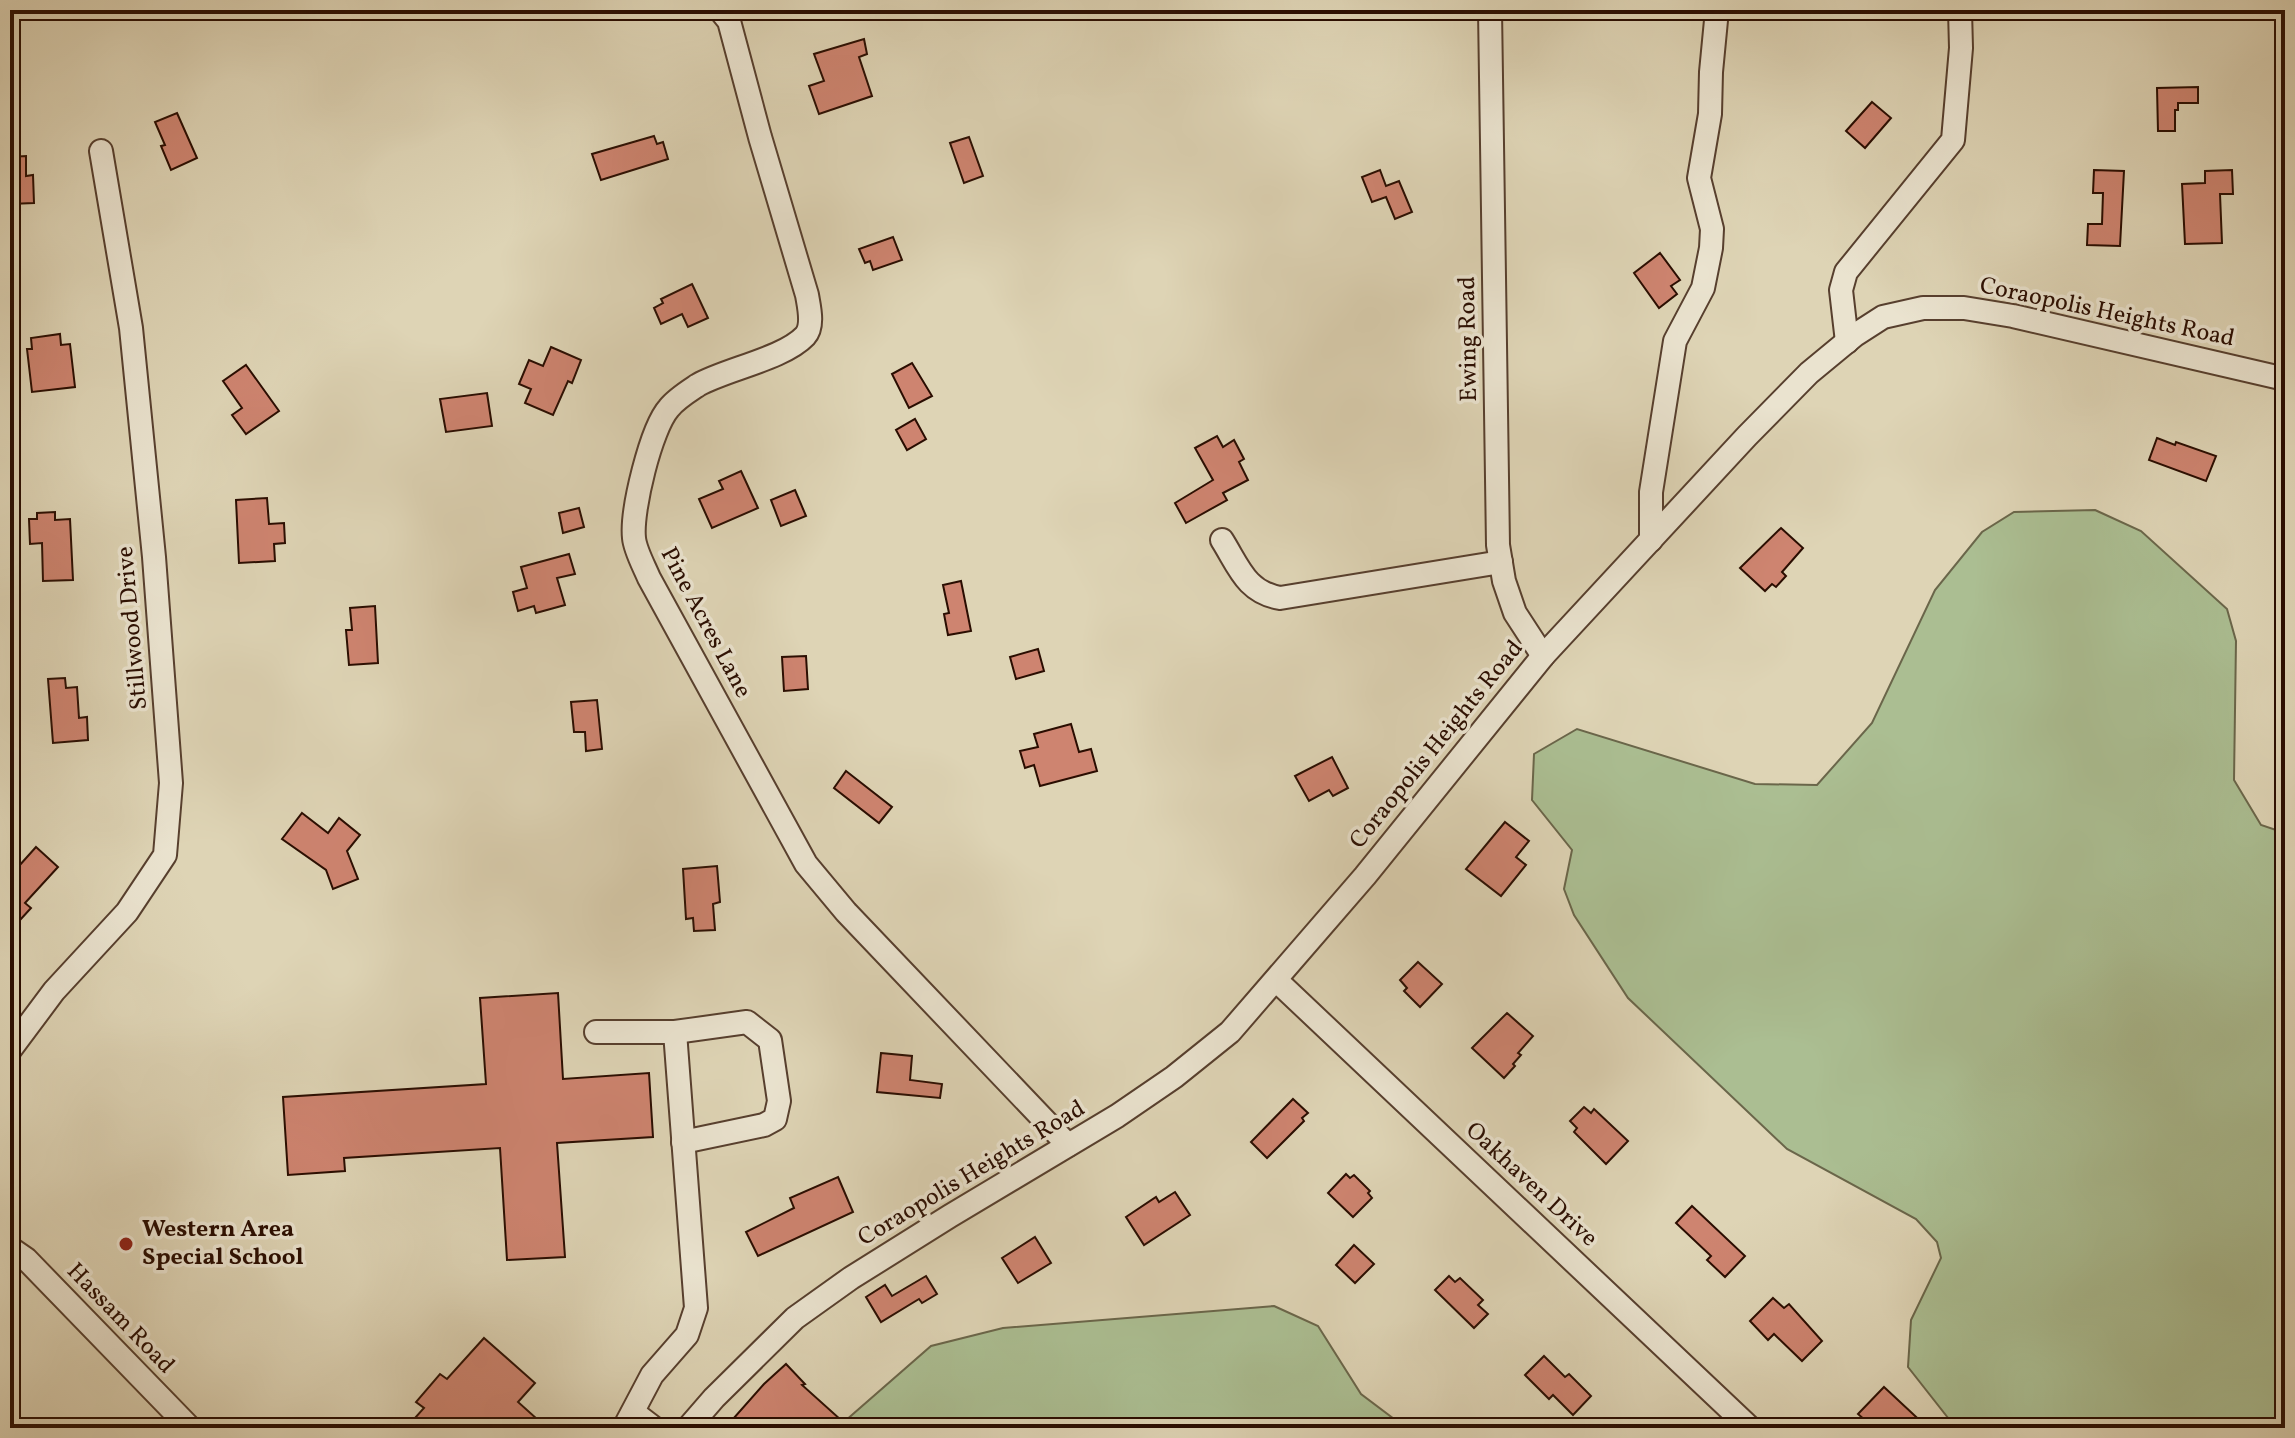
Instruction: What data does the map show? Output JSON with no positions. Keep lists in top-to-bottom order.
{
  "streets": {
    "street": [
      "Coraopolis Heights Road",
      "Ewing Road",
      "Pine Acres Lane",
      "Stillwood Drive",
      "Oakhaven Drive",
      "Hassam Road"
    ]
  },
  "crossings": [
    ["Coraopolis Heights Road", "Ewing Road"],
    ["Coraopolis Heights Road", "Pine Acres Lane"],
    ["Coraopolis Heights Road", "Oakhaven Drive"]
  ],
  "places": ["Western Area Special School"]
}
